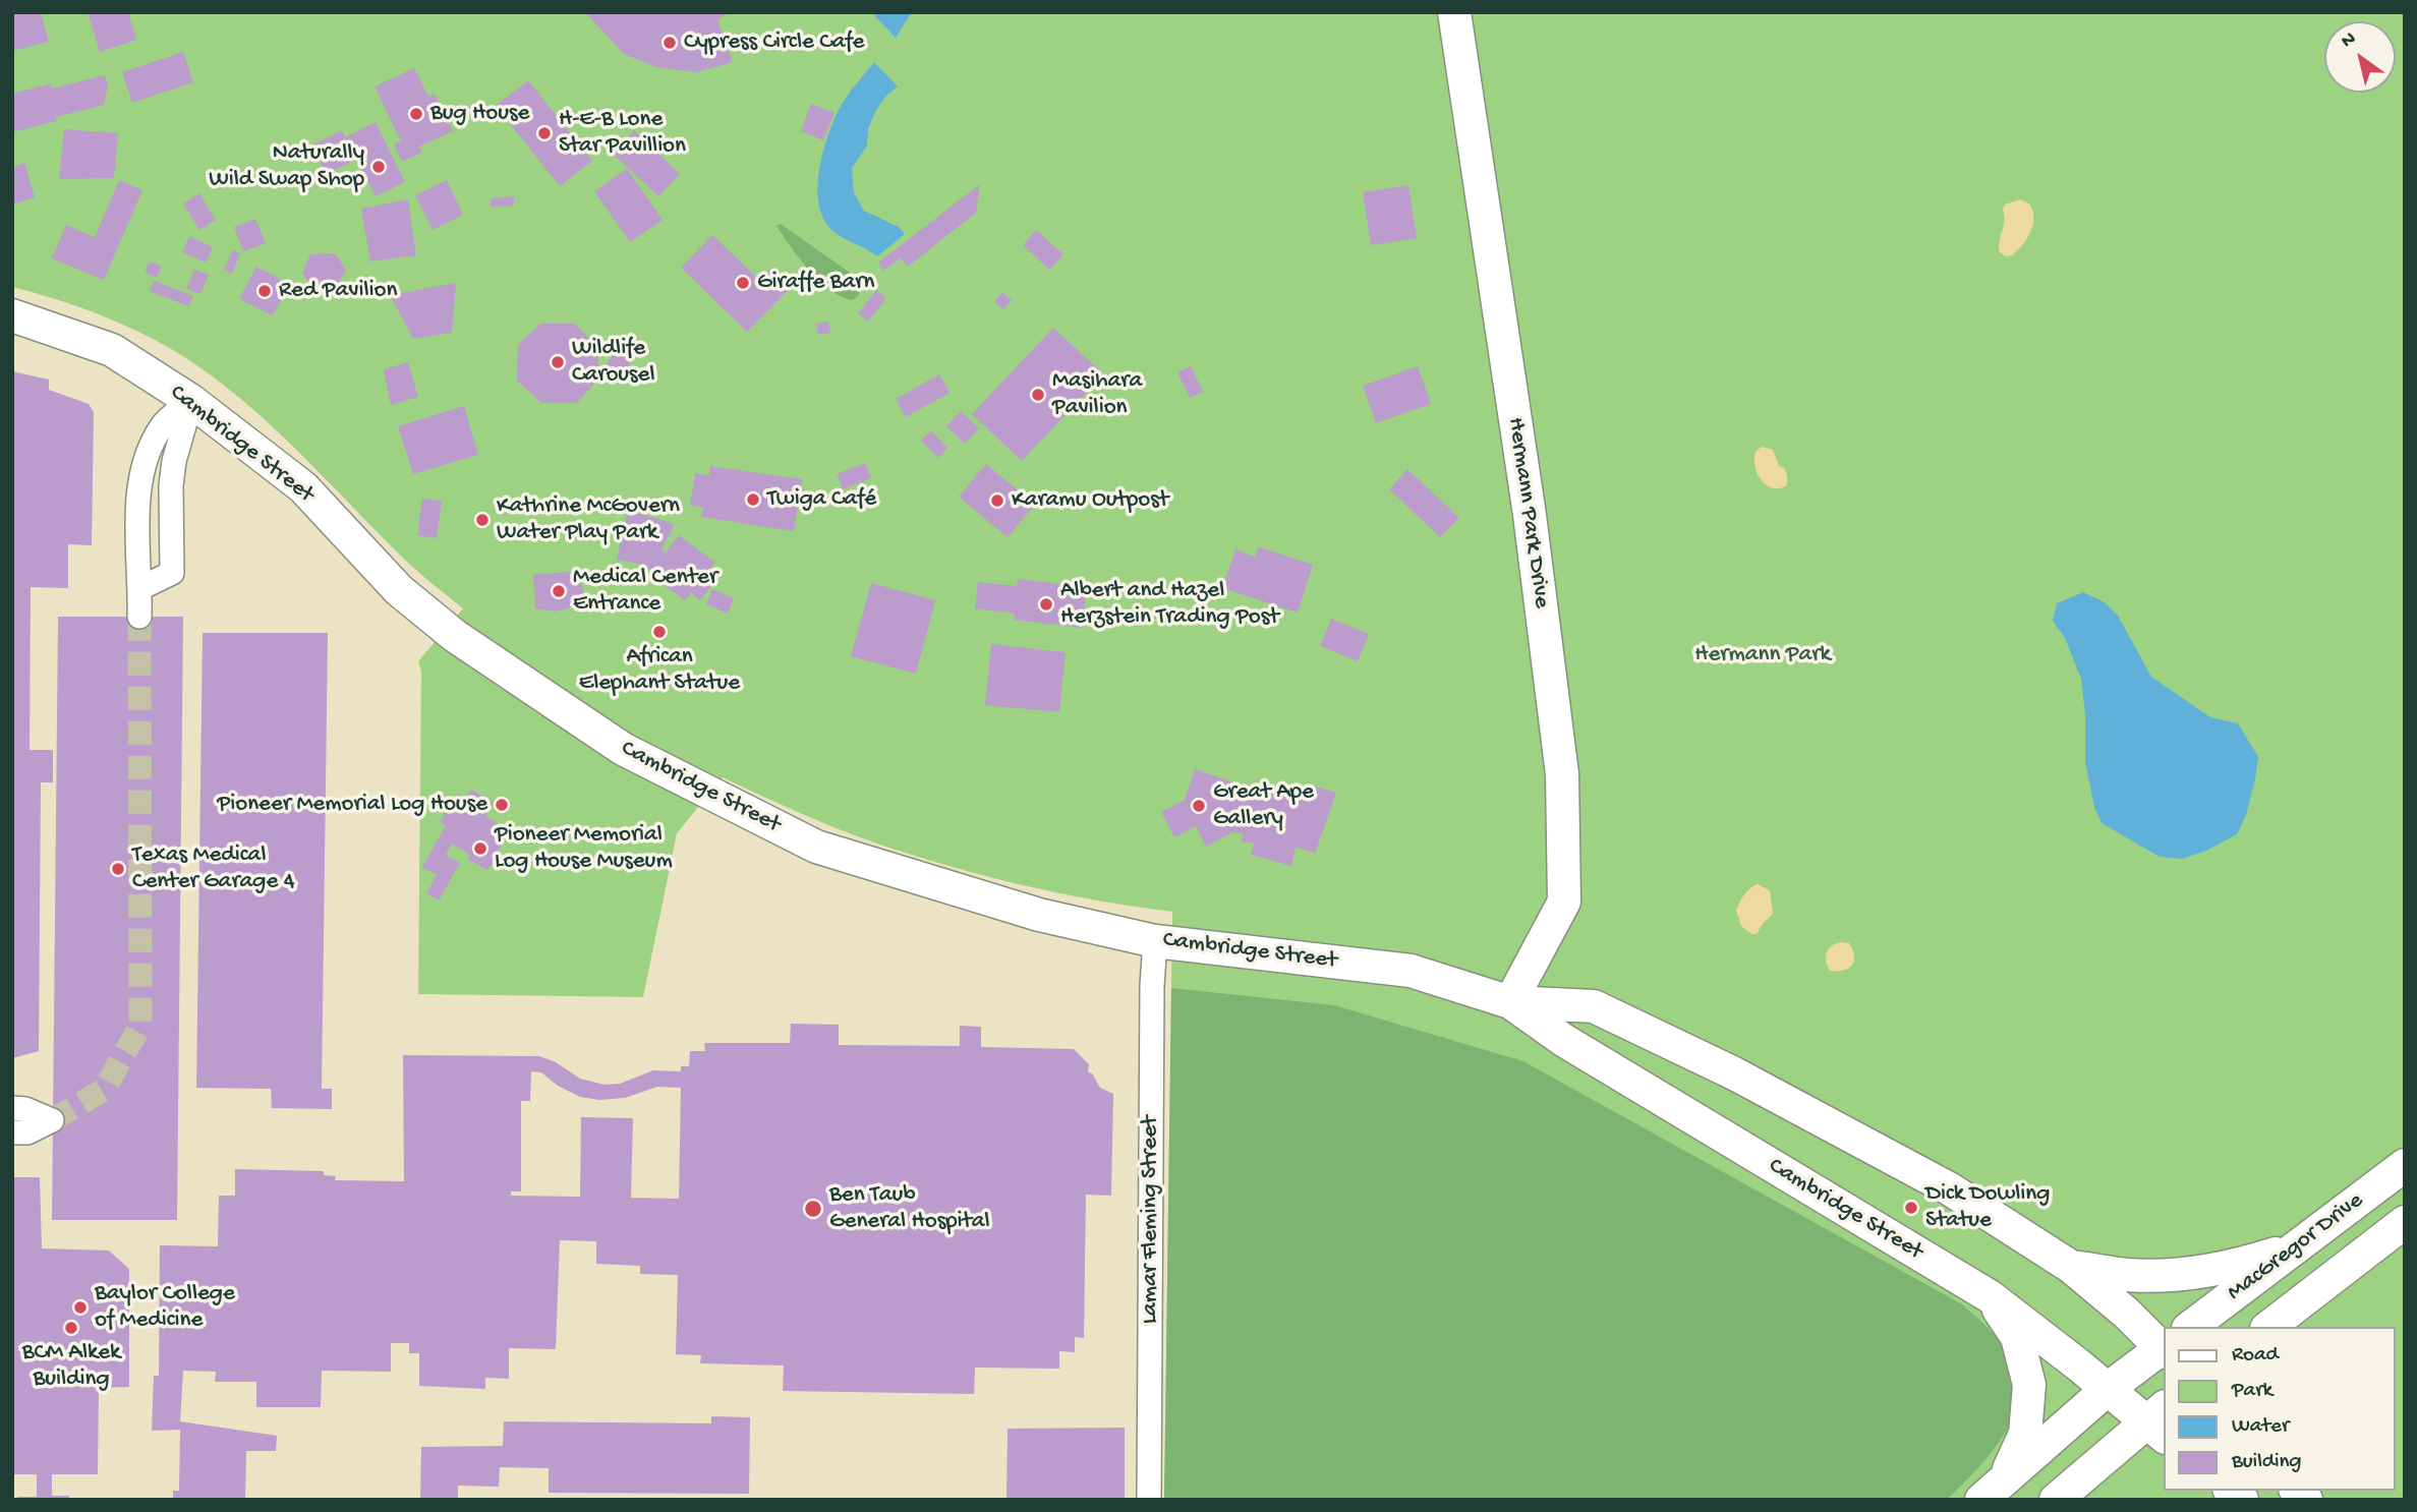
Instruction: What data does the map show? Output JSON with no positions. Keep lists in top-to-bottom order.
{
  "streets": {
    "street": [
      "Cambridge Street",
      "Hermann Park Drive",
      "Lamar Fleming Street",
      "MacGregor Drive"
    ]
  },
  "crossings": [
    ["Cambridge Street", "Hermann Park Drive"],
    ["Cambridge Street", "Lamar Fleming Street"]
  ],
  "parks": ["Hermann Park"],
  "places": [
    "Cypress Circle Cafe",
    "Bug House",
    "H-E-B Lone Star Pavillion",
    "Naturally Wild Swap Shop",
    "Giraffe Barn",
    "Red Pavilion",
    "Wildlife Carousel",
    "Masihara Pavilion",
    "Twiga Café",
    "Karamu Outpost",
    "Kathrine McGovern Water Play Park",
    "Medical Center Entrance",
    "Albert and Hazel Herzstein Trading Post",
    "African Elephant Statue",
    "Pioneer Memorial Log House",
    "Great Ape Gallery",
    "Pioneer Memorial Log House Museum",
    "Texas Medical Center Garage 4",
    "Dick Dowling Statue",
    "Ben Taub General Hospital",
    "Baylor College of Medicine",
    "BCM Alkek Building"
  ],
  "legend": [
    "Road",
    "Park",
    "Water",
    "Building"
  ],
  "north": "top left"
}
